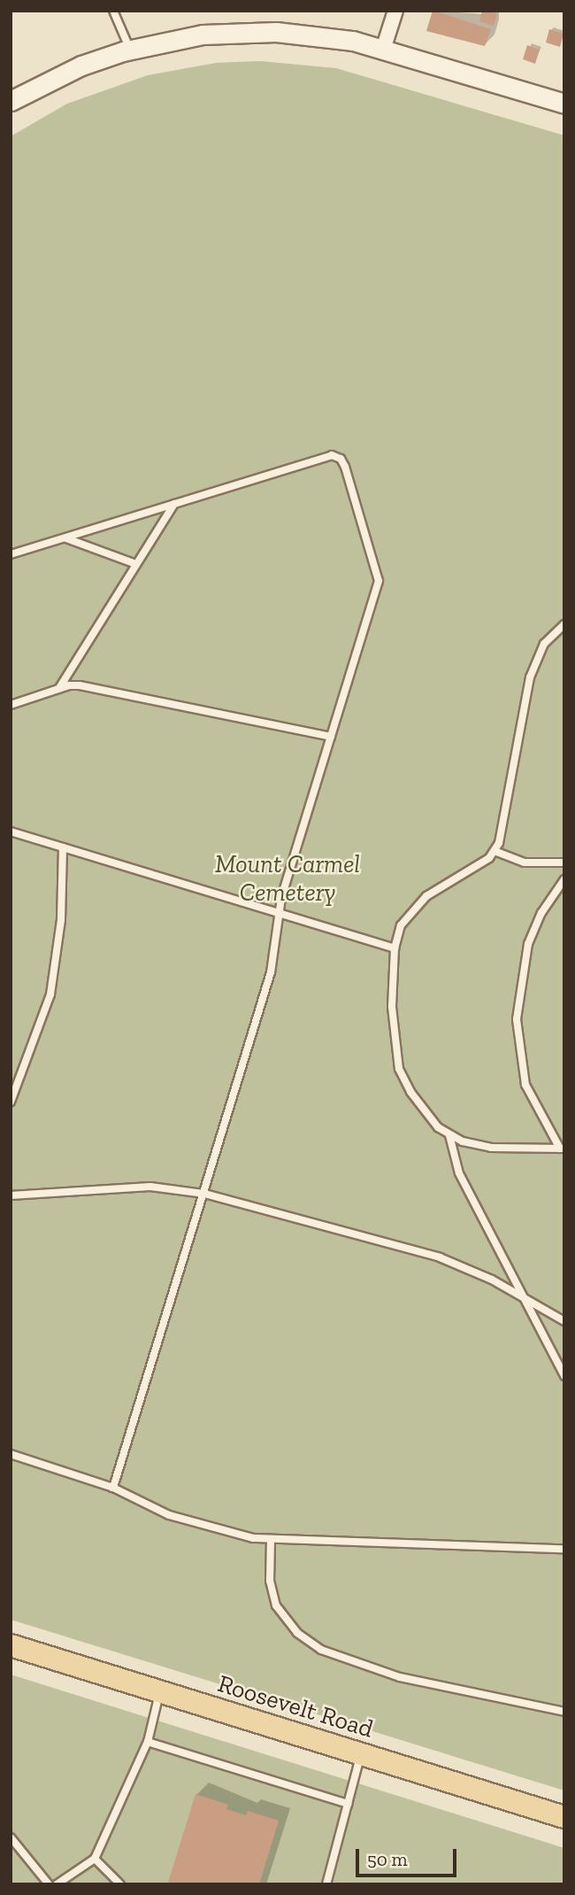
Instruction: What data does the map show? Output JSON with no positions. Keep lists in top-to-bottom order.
{
  "streets": {
    "main road": ["Roosevelt Road"]
  },
  "parks": ["Mount Carmel Cemetery"],
  "scale_bar": "50 m"
}
